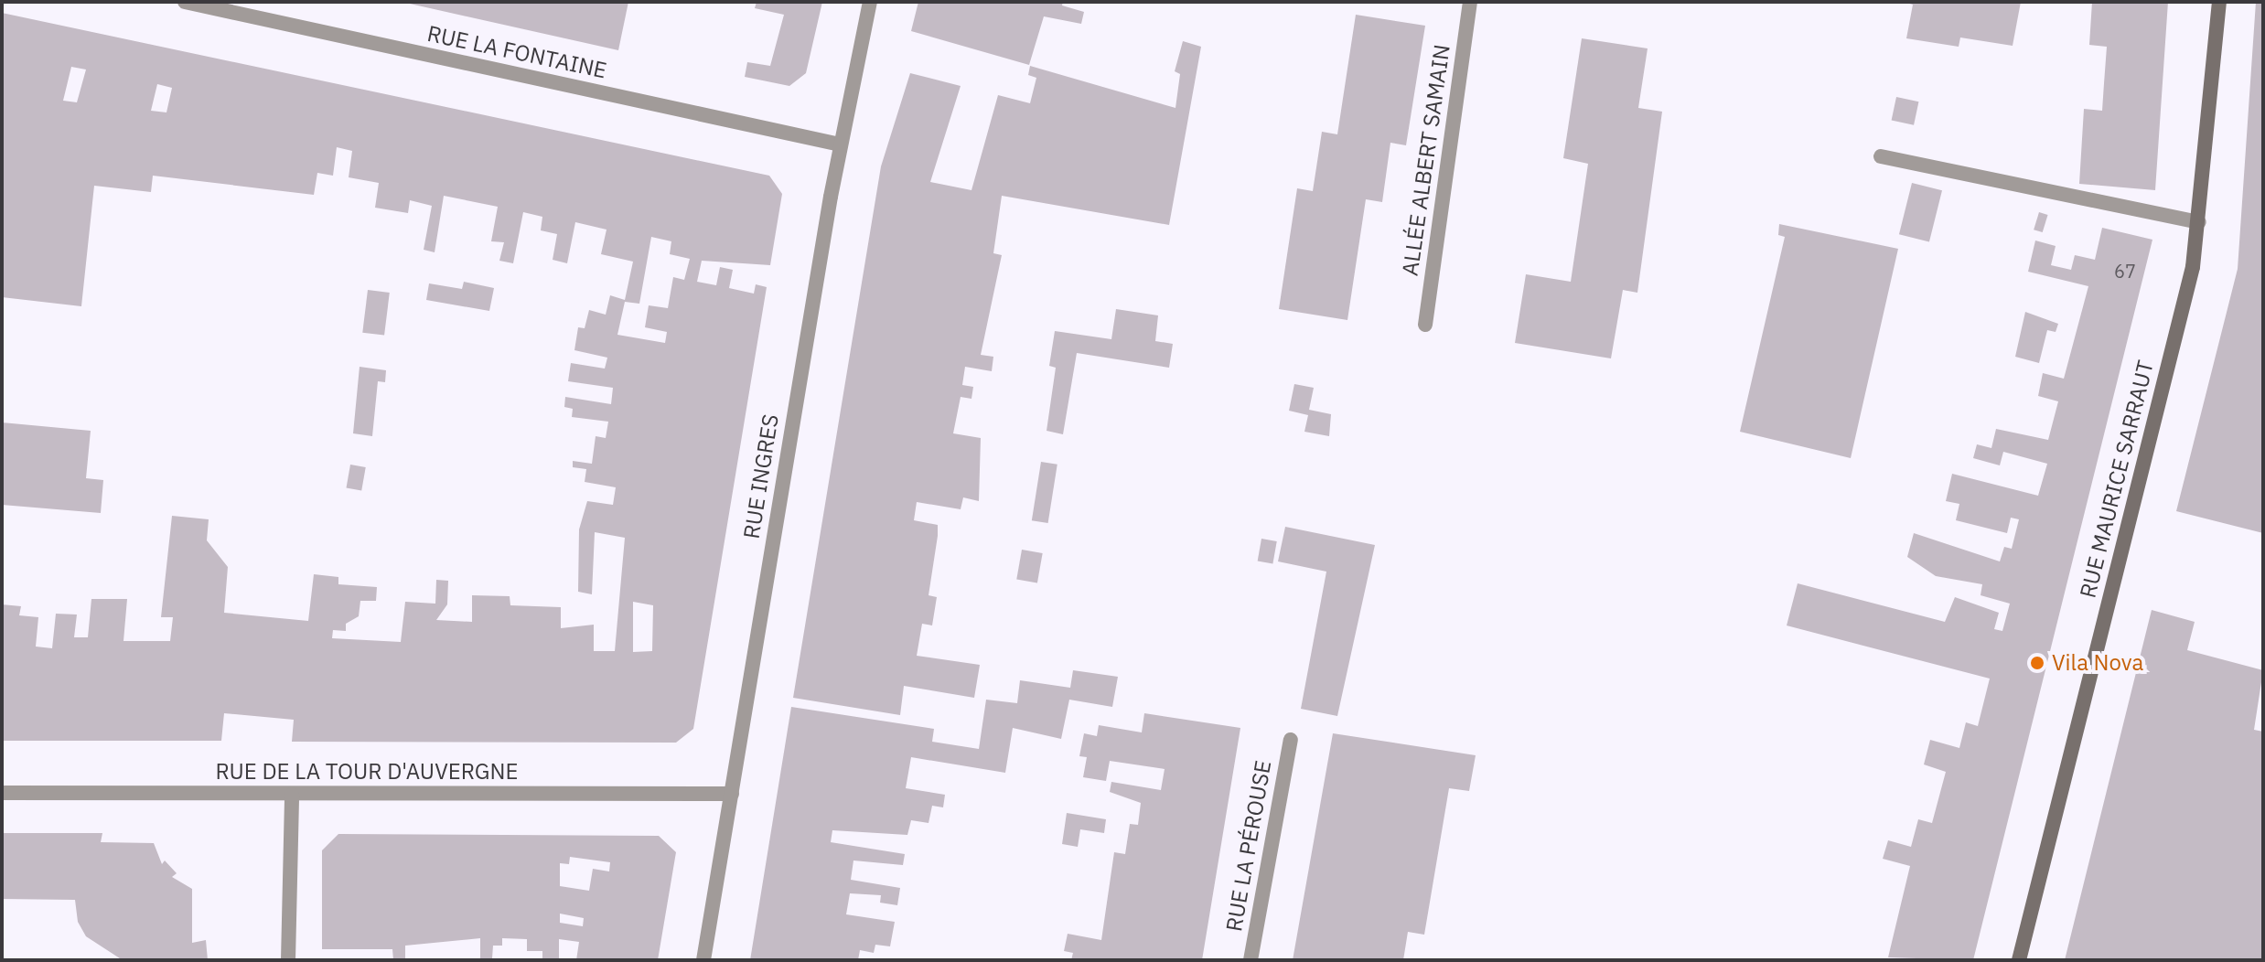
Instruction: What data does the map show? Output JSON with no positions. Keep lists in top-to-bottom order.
{
  "streets": {
    "street": [
      "RUE LA FONTAINE",
      "ALLÉE ALBERT SAMAIN",
      "RUE INGRES",
      "RUE MAURICE SARRAUT",
      "RUE DE LA TOUR D'AUVERGNE",
      "RUE LA PÉROUSE"
    ]
  },
  "crossings": [
    ["RUE LA FONTAINE", "RUE INGRES"],
    ["RUE INGRES", "RUE DE LA TOUR D'AUVERGNE"]
  ],
  "places": ["Vila Nova"],
  "house_numbers": ["67"]
}
